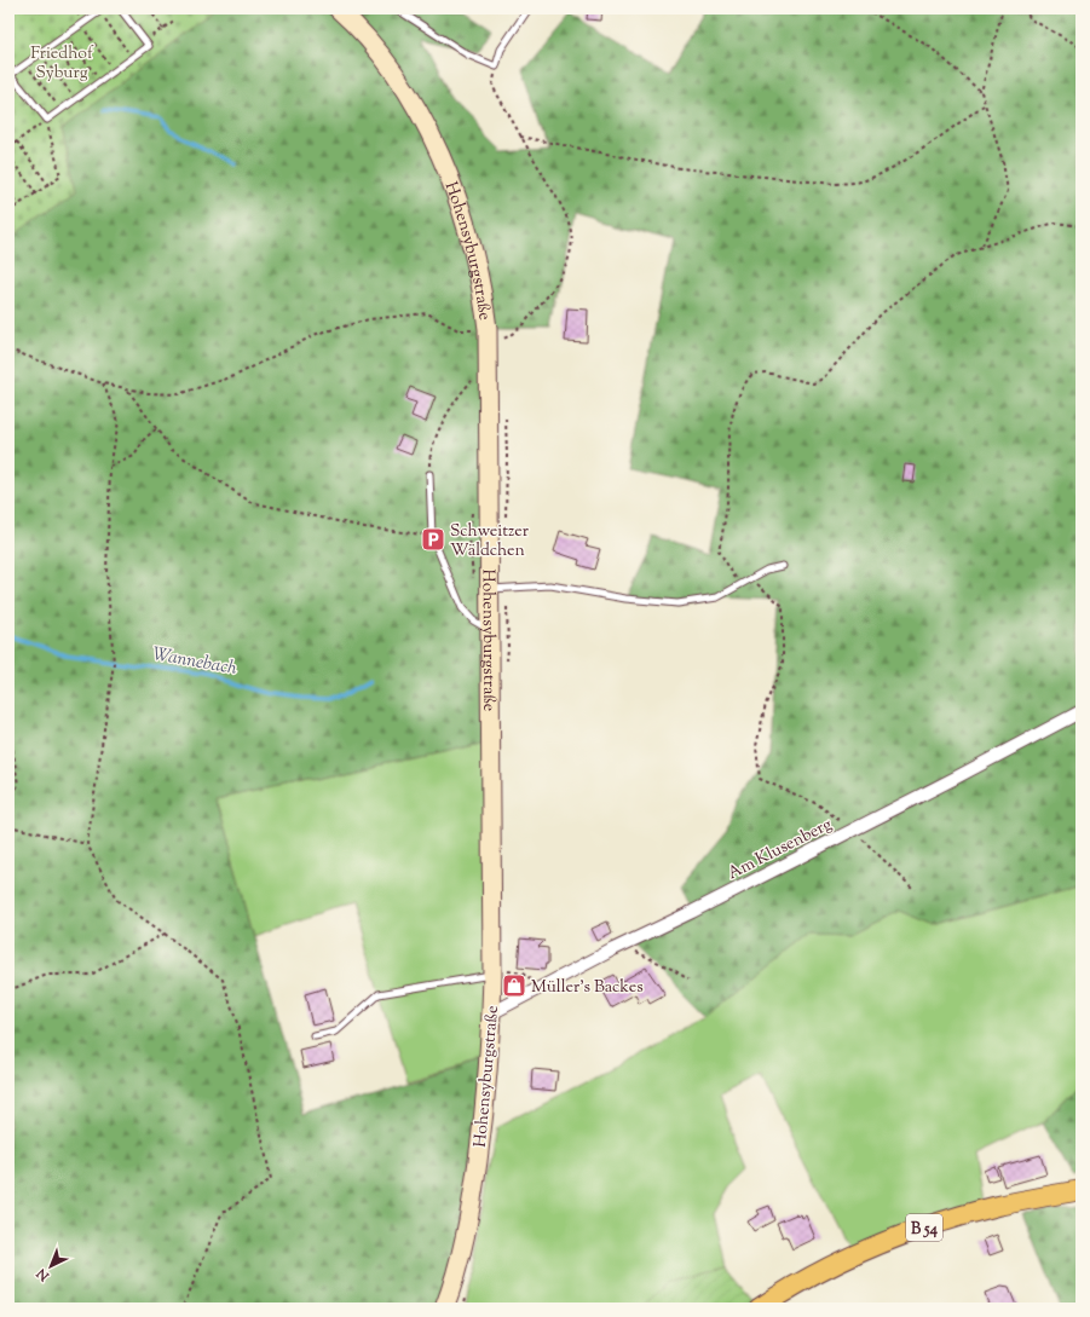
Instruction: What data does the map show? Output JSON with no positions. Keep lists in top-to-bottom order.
{
  "streets": {
    "main road": ["Hohensyburgstraße", "B 54"],
    "street": ["Am Klusenberg"]
  },
  "crossings": [
    ["Hohensyburgstraße", "Am Klusenberg"]
  ],
  "water": ["Wannebach"],
  "parks": ["Friedhof Syburg"],
  "places": {
    "parking": ["Schweitzer Wäldchen"],
    "shop": ["Müller's Backes"]
  },
  "north": "bottom left"
}
